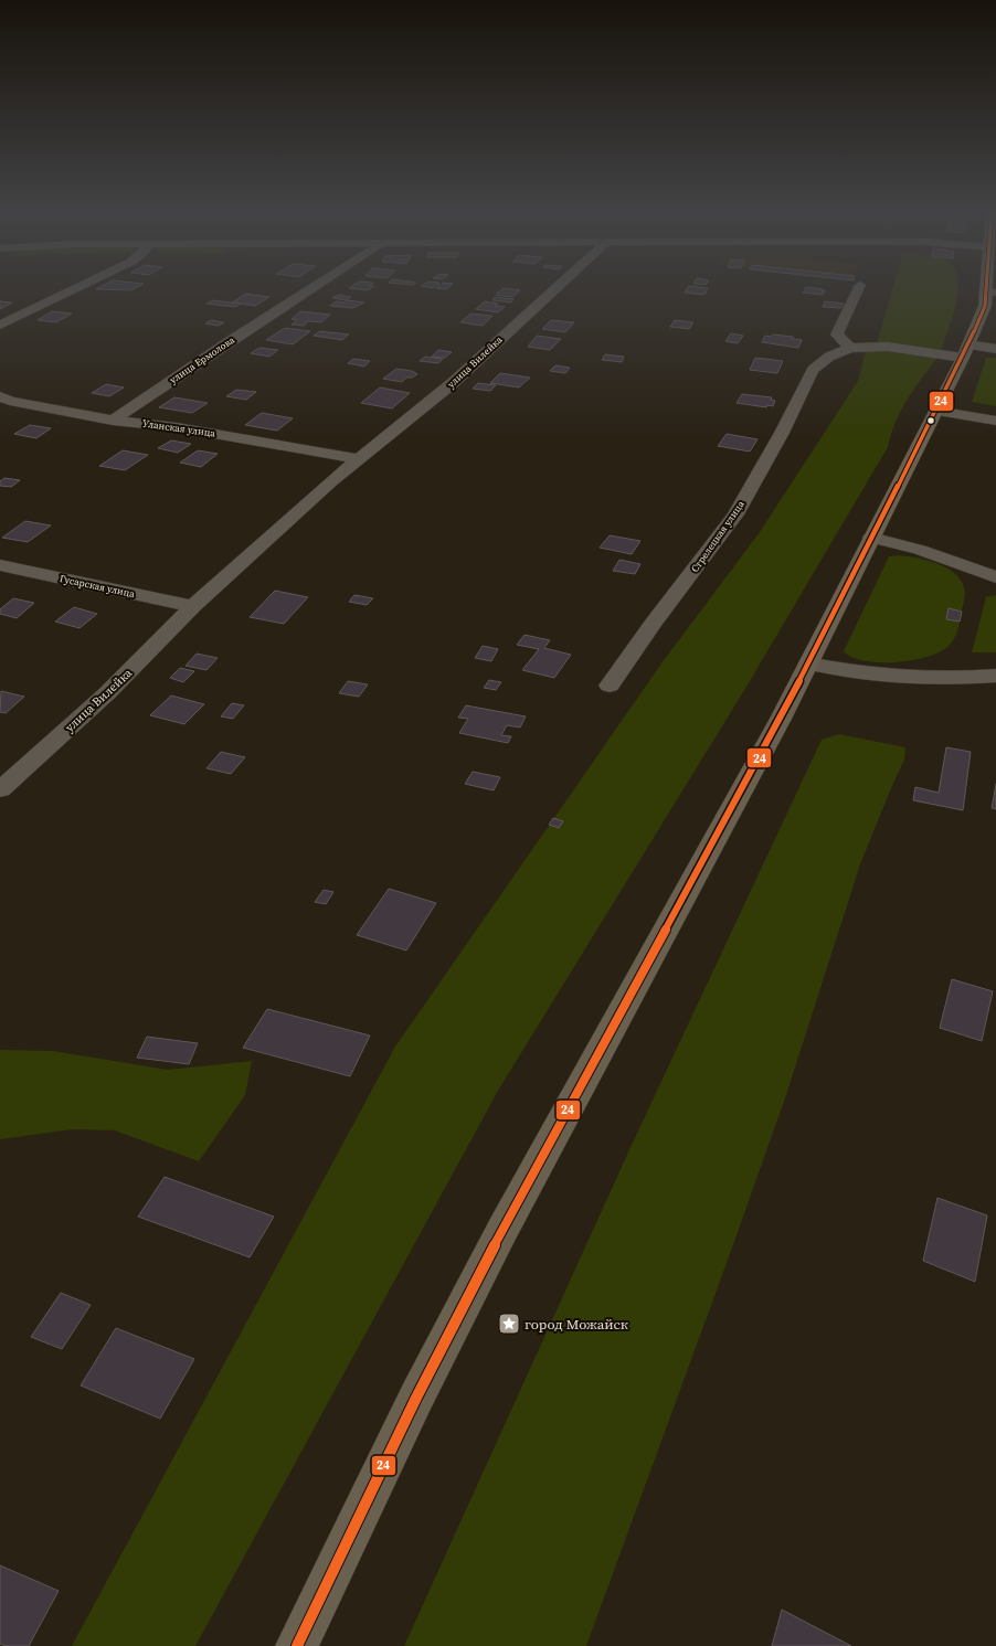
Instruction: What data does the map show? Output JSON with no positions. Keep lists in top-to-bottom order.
{
  "streets": {
    "street": [
      "улица Ермолова",
      "улица Вилейка",
      "Уланская улица",
      "Стрелецкая улица",
      "Гусарская улица"
    ]
  },
  "crossings": [
    ["улица Ермолова", "Уланская улица"],
    ["улица Вилейка", "Уланская улица"],
    ["улица Вилейка", "Гусарская улица"]
  ],
  "places": {
    "place": ["город Можайск"]
  },
  "lines": ["transit line 24"]
}
